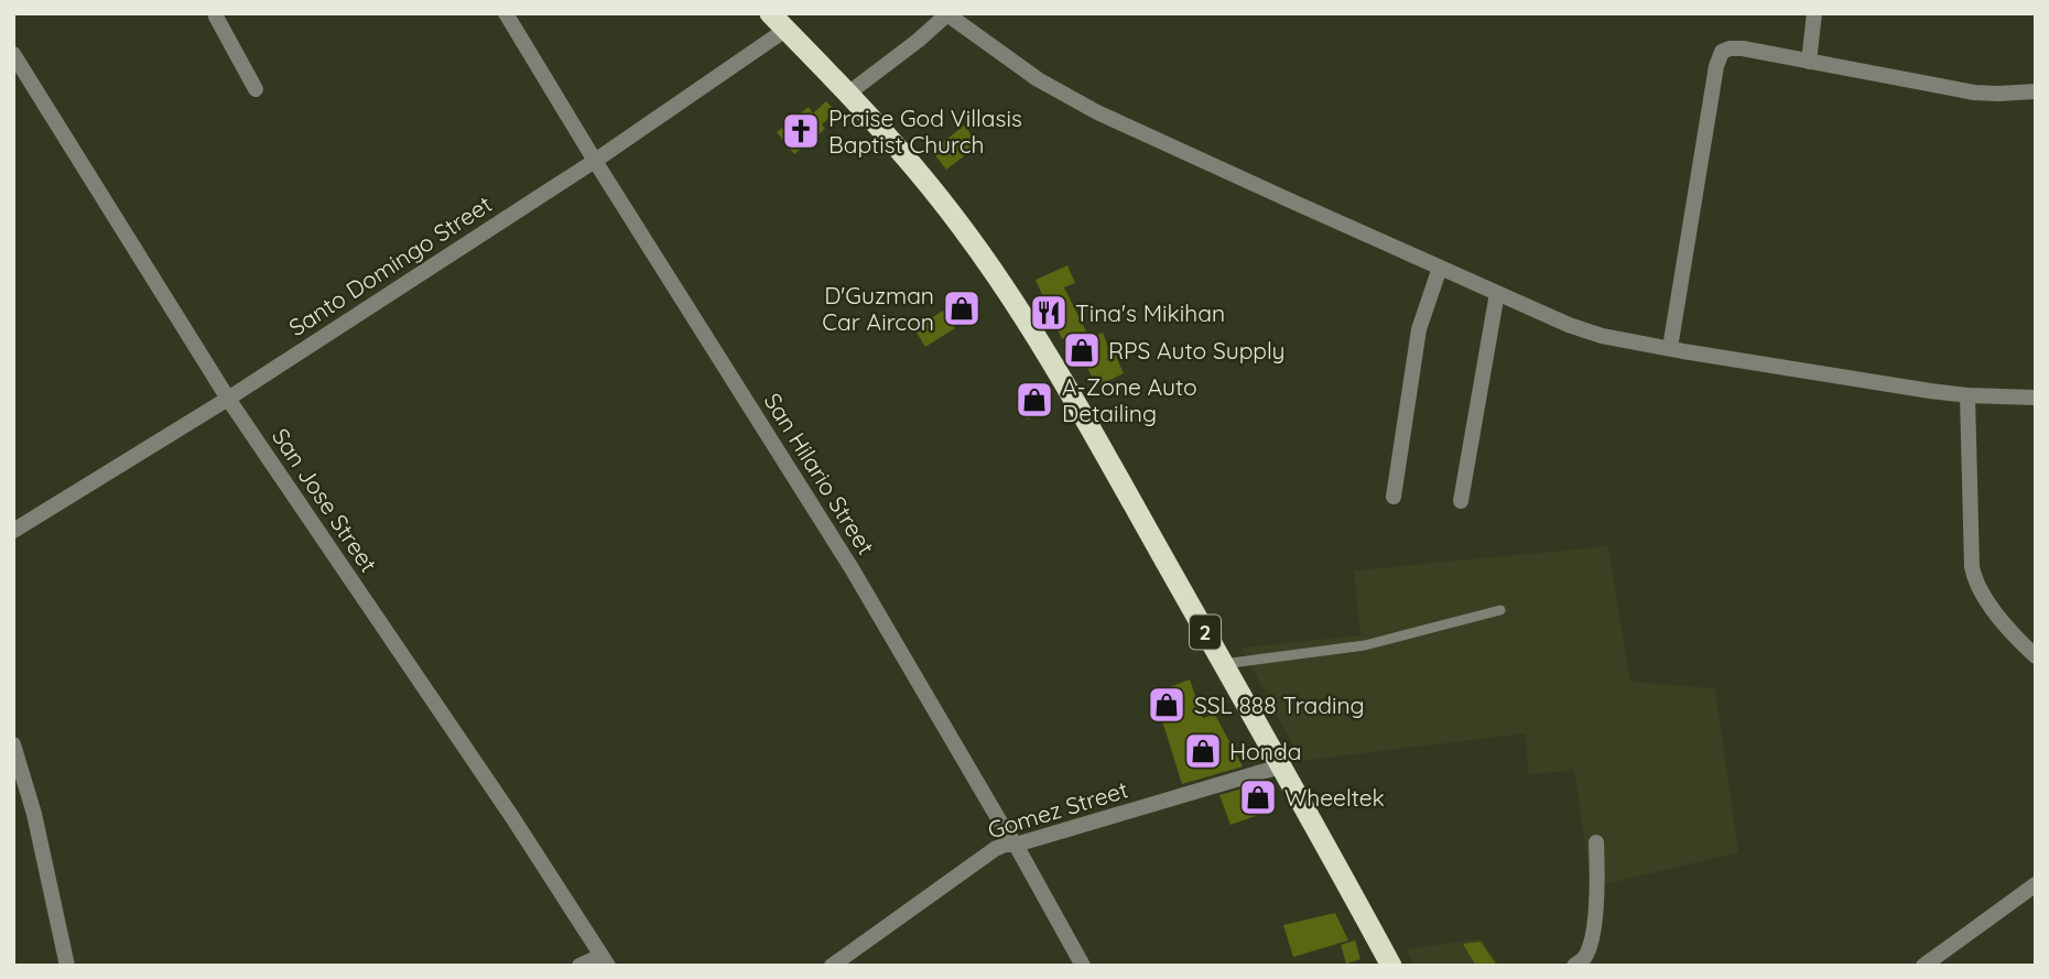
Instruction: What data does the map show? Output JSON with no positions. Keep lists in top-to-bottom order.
{
  "streets": {
    "highway": ["2"],
    "street": [
      "Santo Domingo Street",
      "San Hilario Street",
      "San Jose Street",
      "Gomez Street"
    ]
  },
  "crossings": [
    ["Santo Domingo Street", "San Hilario Street"],
    ["Santo Domingo Street", "San Jose Street"],
    ["Santo Domingo Street", "2"],
    ["San Hilario Street", "Gomez Street"],
    ["2", "Gomez Street"]
  ],
  "places": {
    "church": ["Praise God Villasis Baptist Church"],
    "shop": [
      "D'Guzman Car Aircon",
      "RPS Auto Supply",
      "A-Zone Auto Detailing",
      "SSL 888 Trading",
      "Honda",
      "Wheeltek"
    ],
    "restaurant": ["Tina's Mikihan"]
  }
}
